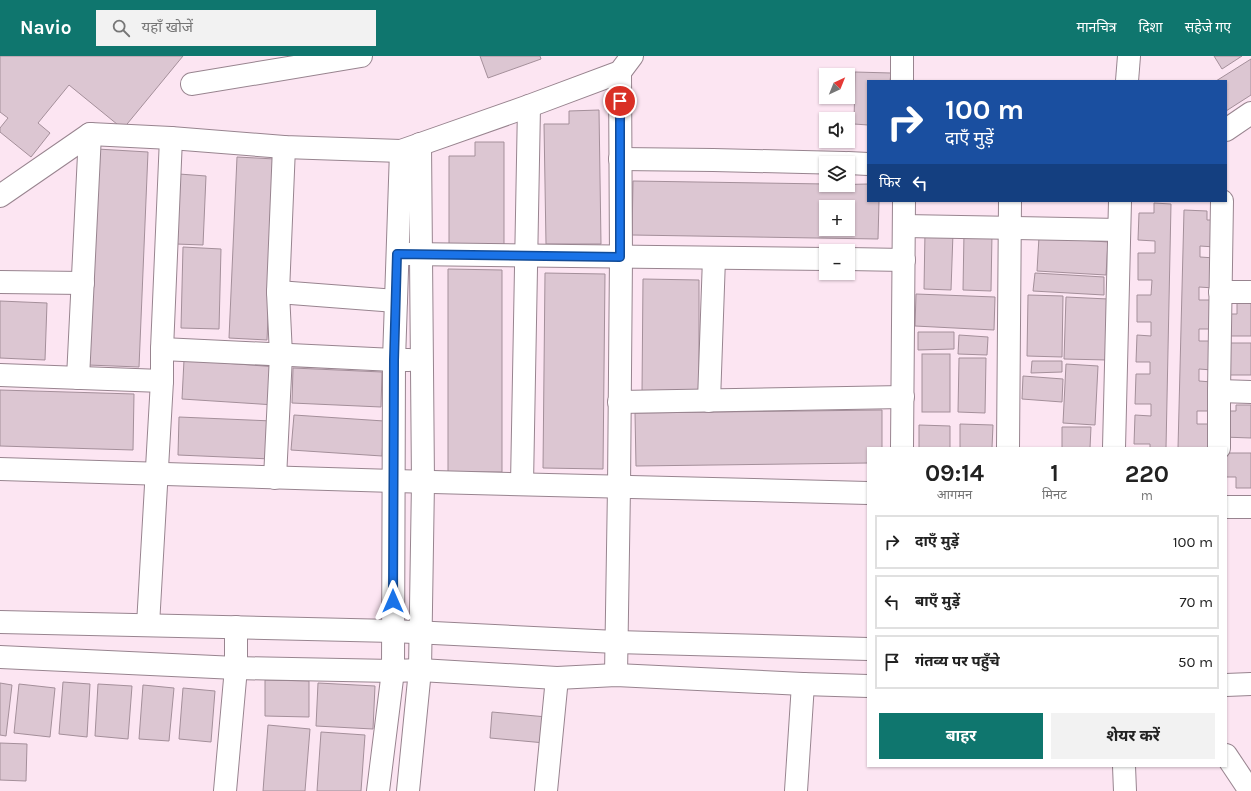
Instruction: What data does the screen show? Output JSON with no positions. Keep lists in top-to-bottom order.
{
  "north": "top right",
  "page": {
    "header": "Navio",
    "search": "यहाँ खोजें",
    "nav": ["मानचित्र", "दिशा", "सहेजे गए"],
    "map_buttons": ["+", "−"],
    "turn": ["100 m", "दाएँ मुड़ें"],
    "then": "फिर",
    "eta": [
      "09:14",
      "आगमन",
      "1",
      "मिनट",
      "220",
      "m"
    ],
    "list": [
      {
        "name": "दाएँ मुड़ें",
        "value": "100 m"
      },
      {
        "name": "बाएँ मुड़ें",
        "value": "70 m"
      },
      {
        "name": "गंतव्य पर पहुँचे",
        "value": "50 m"
      }
    ],
    "buttons": ["बाहर", "शेयर करें"]
  }
}
